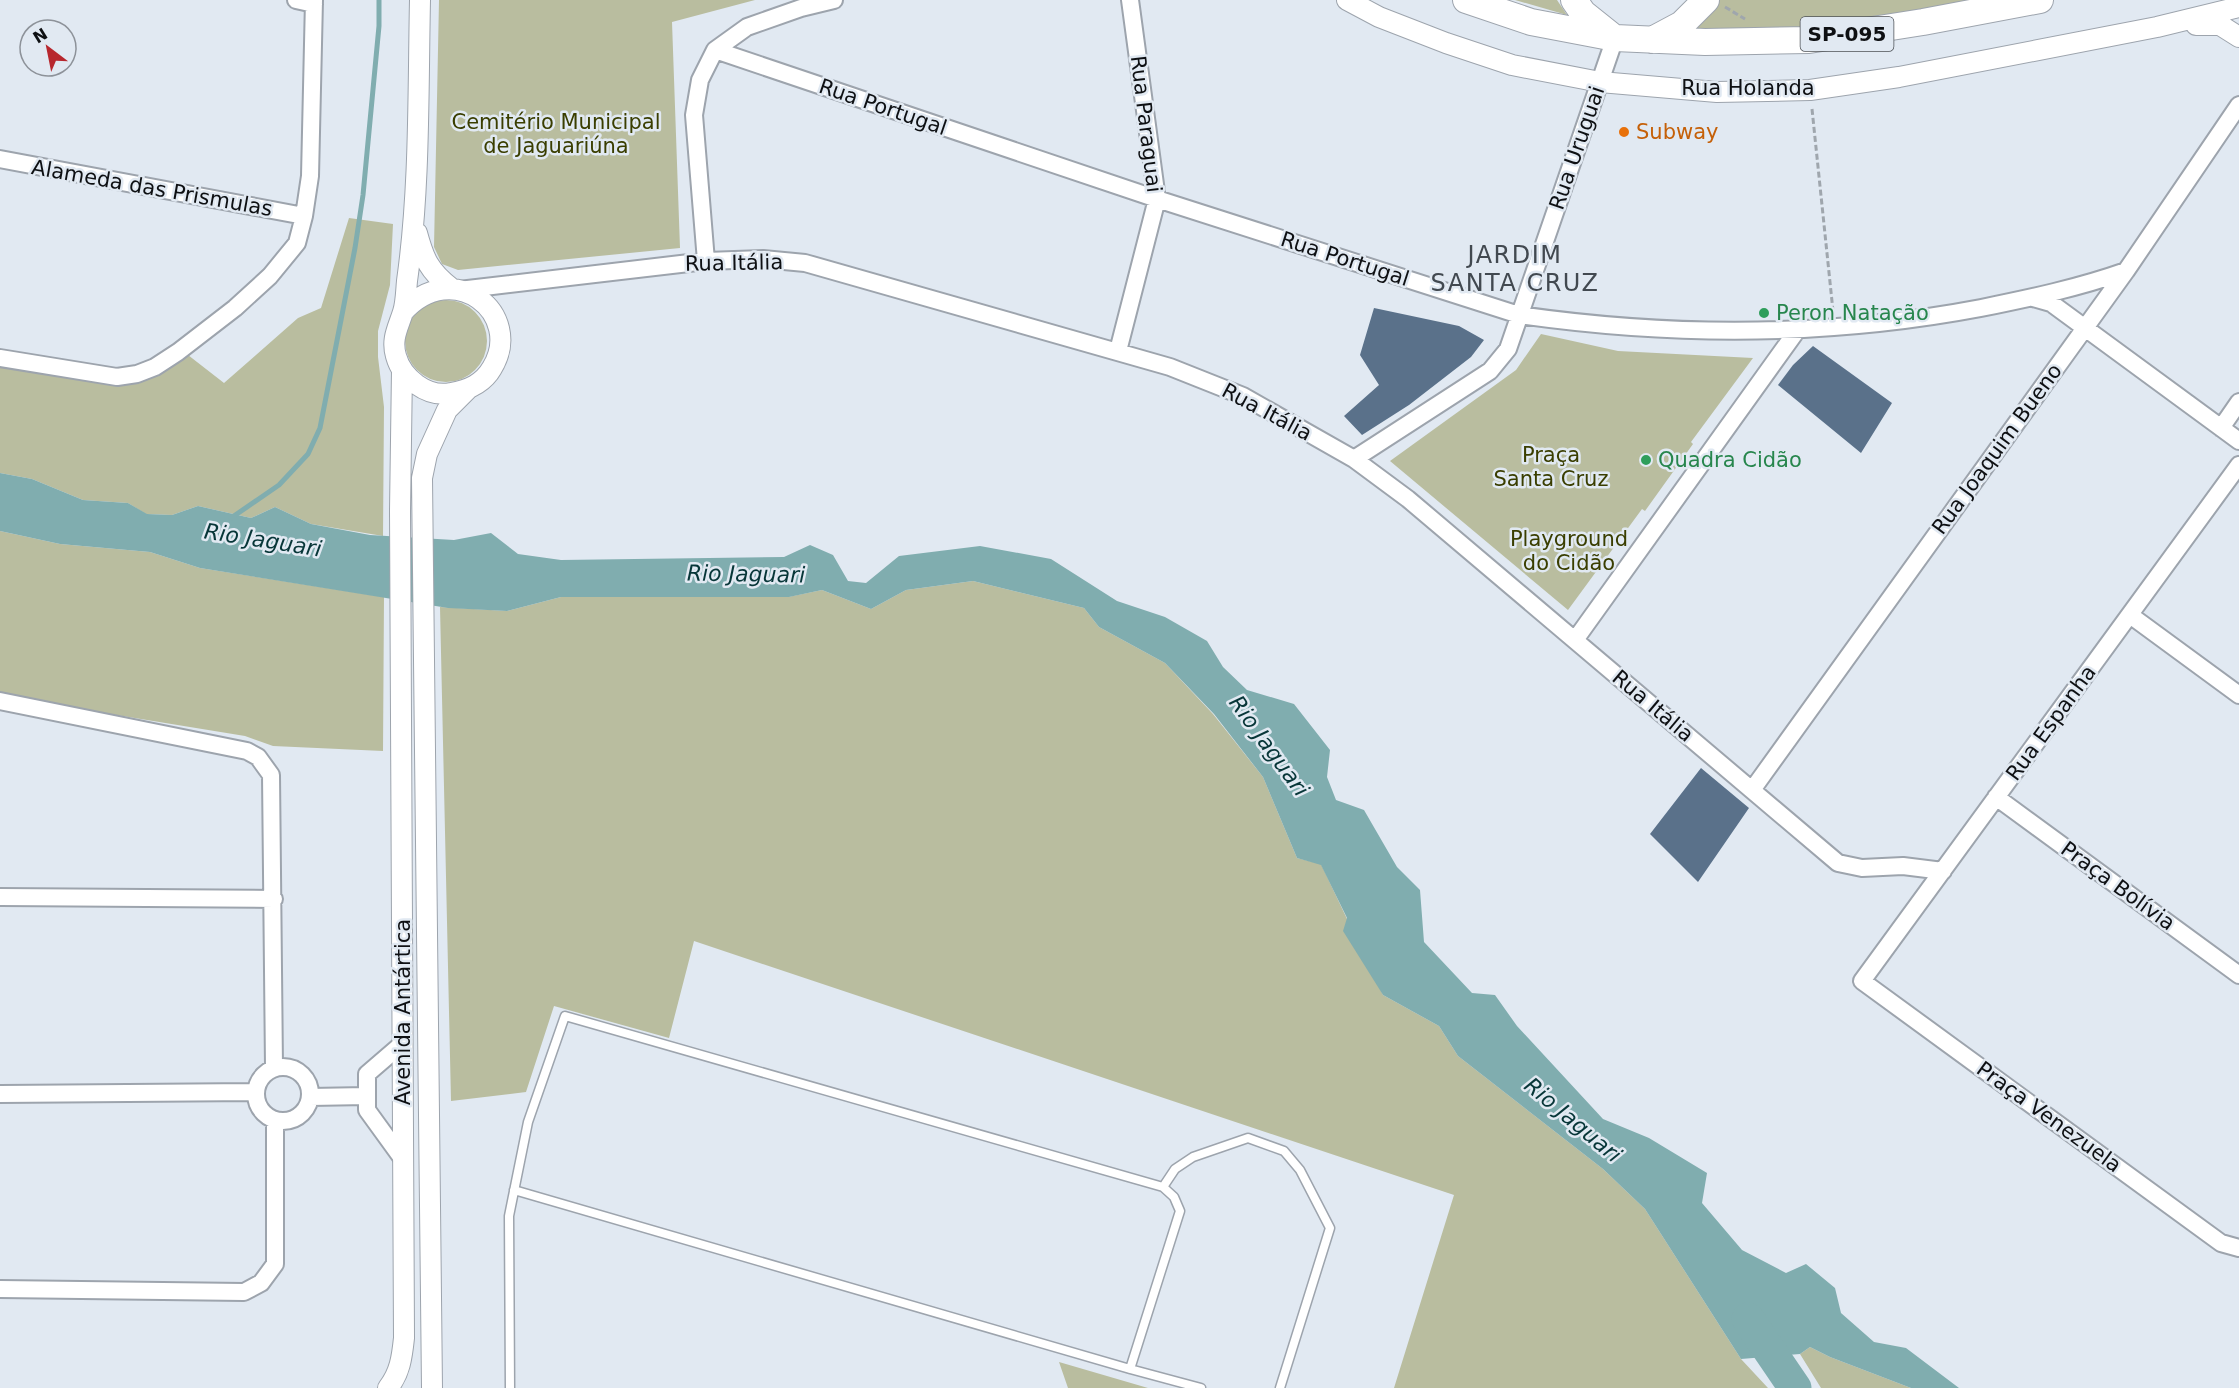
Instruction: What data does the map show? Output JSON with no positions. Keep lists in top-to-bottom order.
{
  "streets": {
    "main road": ["SP-095"],
    "street": [
      "Rua Holanda",
      "Rua Portugal",
      "Rua Paraguai",
      "Rua Uruguai",
      "Alameda das Prismulas",
      "Rua Itália",
      "Rua Joaquim Bueno",
      "Rua Espanha",
      "Praça Bolívia",
      "Avenida Antártica",
      "Praça Venezuela"
    ]
  },
  "crossings": [
    ["SP-095", "Rua Uruguai"],
    ["Rua Holanda", "Rua Uruguai"],
    ["Rua Portugal", "Rua Paraguai"],
    ["Rua Portugal", "Rua Uruguai"],
    ["Rua Portugal", "Rua Joaquim Bueno"],
    ["Rua Paraguai", "Rua Itália"],
    ["Rua Uruguai", "Rua Itália"],
    ["Rua Itália", "Rua Joaquim Bueno"],
    ["Rua Itália", "Rua Espanha"],
    ["Rua Itália", "Avenida Antártica"],
    ["Rua Espanha", "Praça Bolívia"],
    ["Rua Espanha", "Praça Venezuela"]
  ],
  "districts": ["JARDIM SANTA CRUZ"],
  "water": ["Rio Jaguari"],
  "parks": ["Cemitério Municipal de Jaguariúna", "Praça Santa Cruz", "Playground do Cidão"],
  "places": ["Subway", "Peron Natação", "Quadra Cidão"],
  "north": "top left"
}
